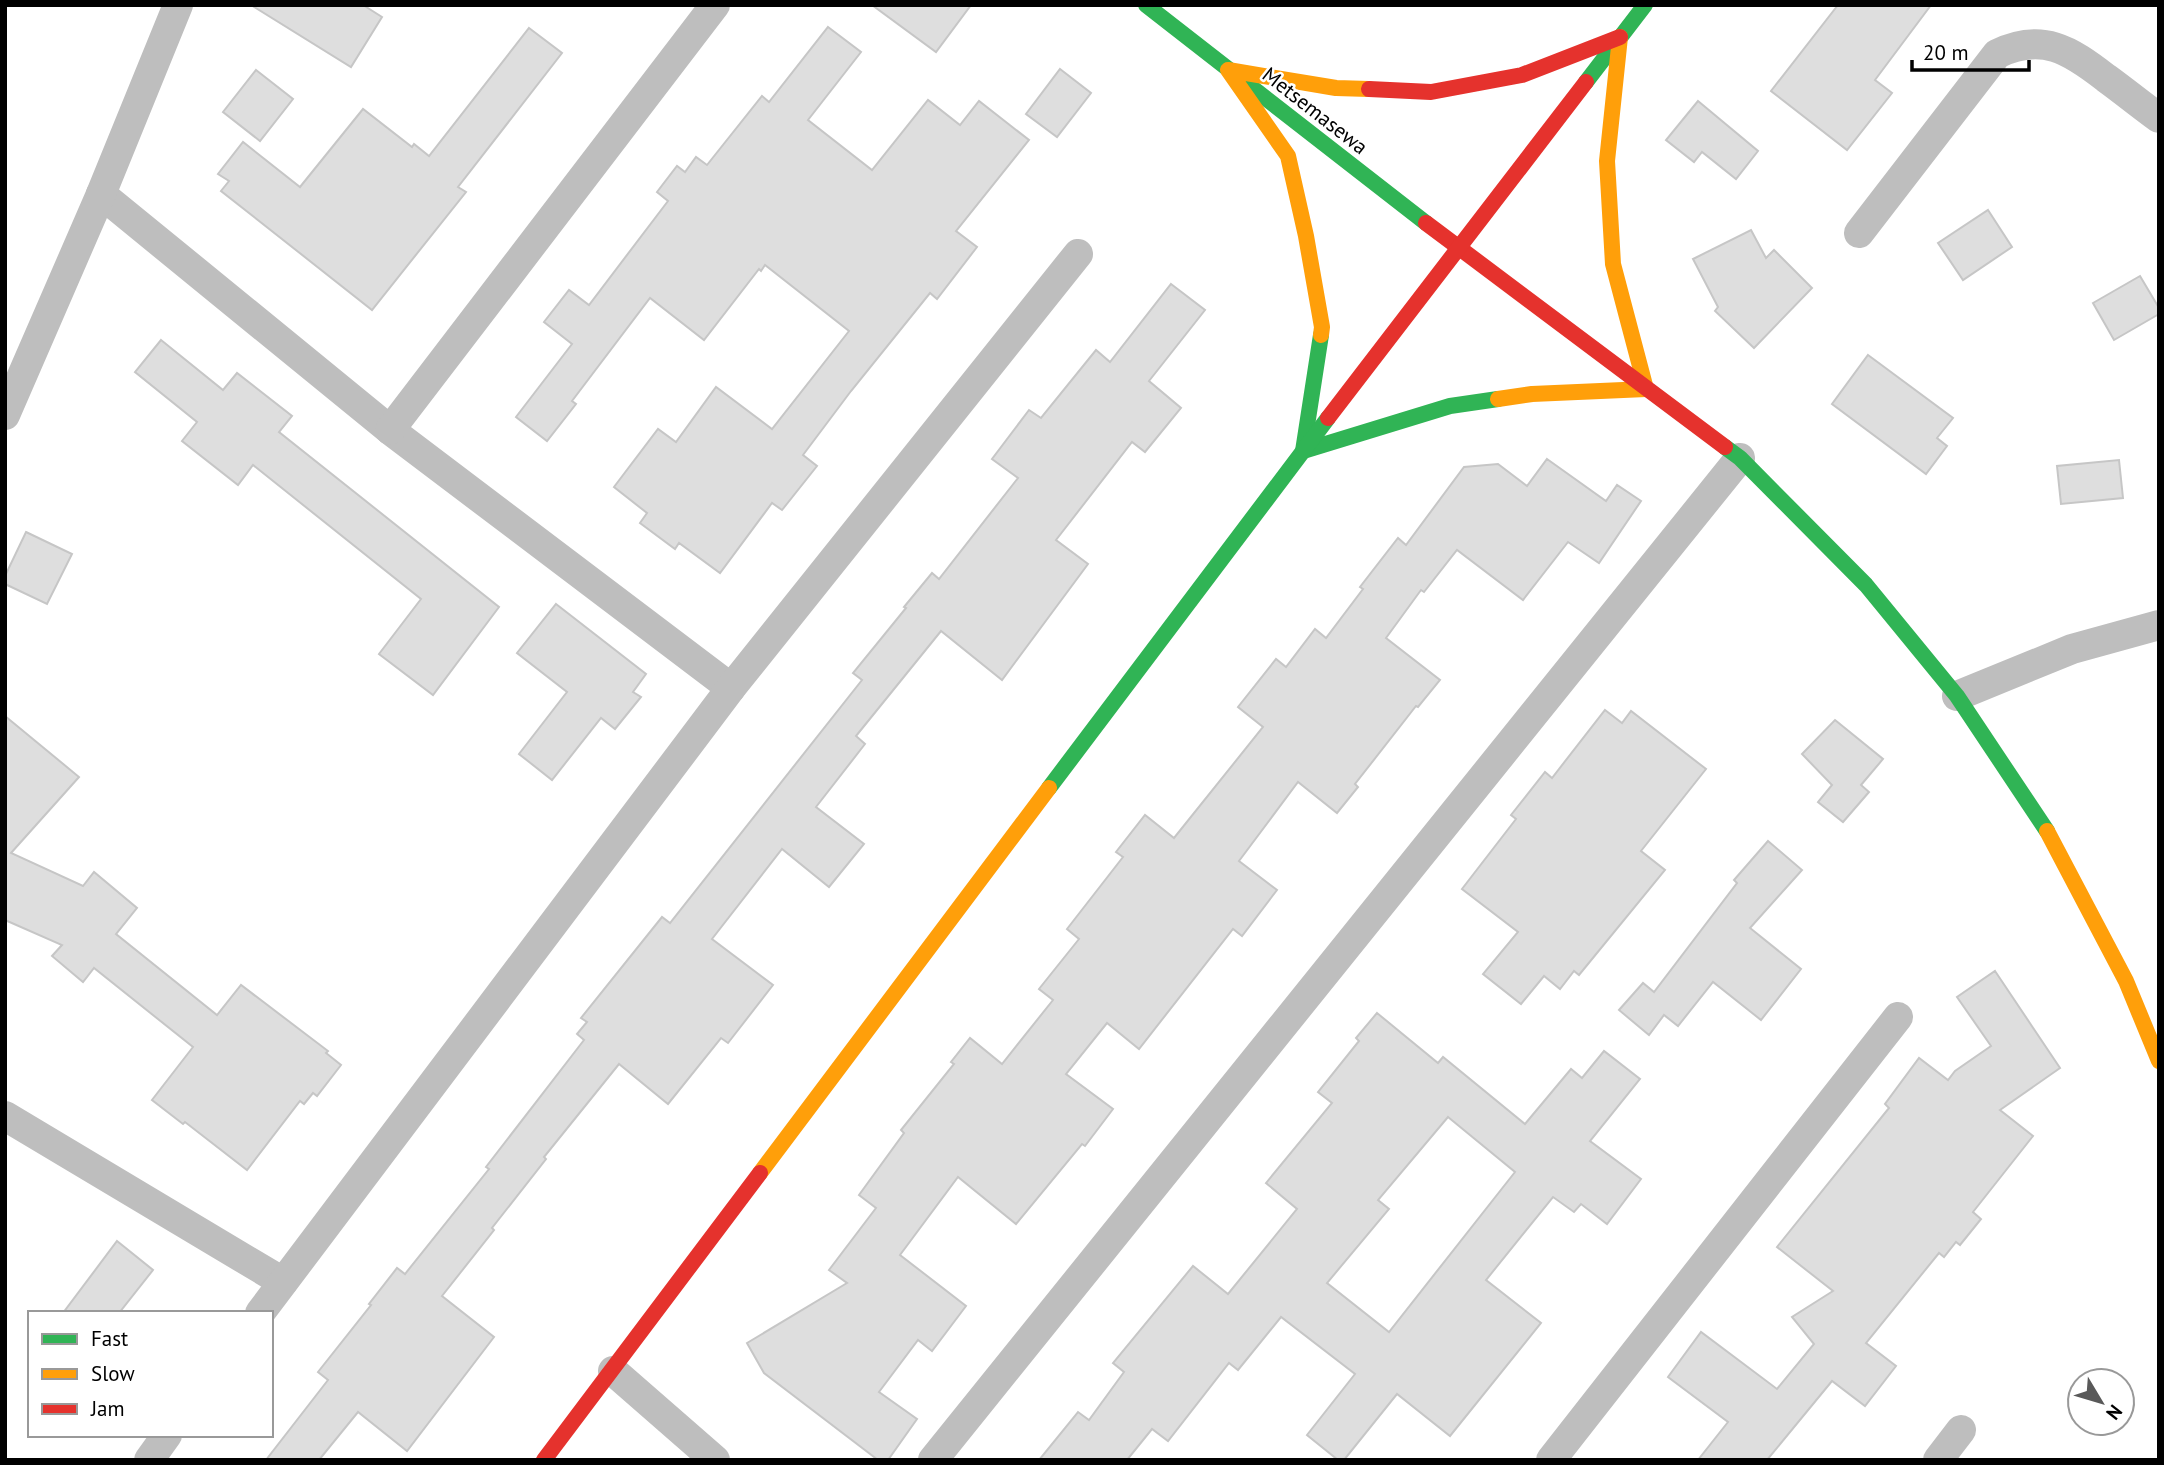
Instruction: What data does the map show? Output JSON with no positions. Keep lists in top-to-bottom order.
{
  "streets": {
    "street": ["Metsemasewa"]
  },
  "legend": ["Fast", "Slow", "Jam"],
  "scale_bar": "20 m",
  "north": "bottom right"
}
